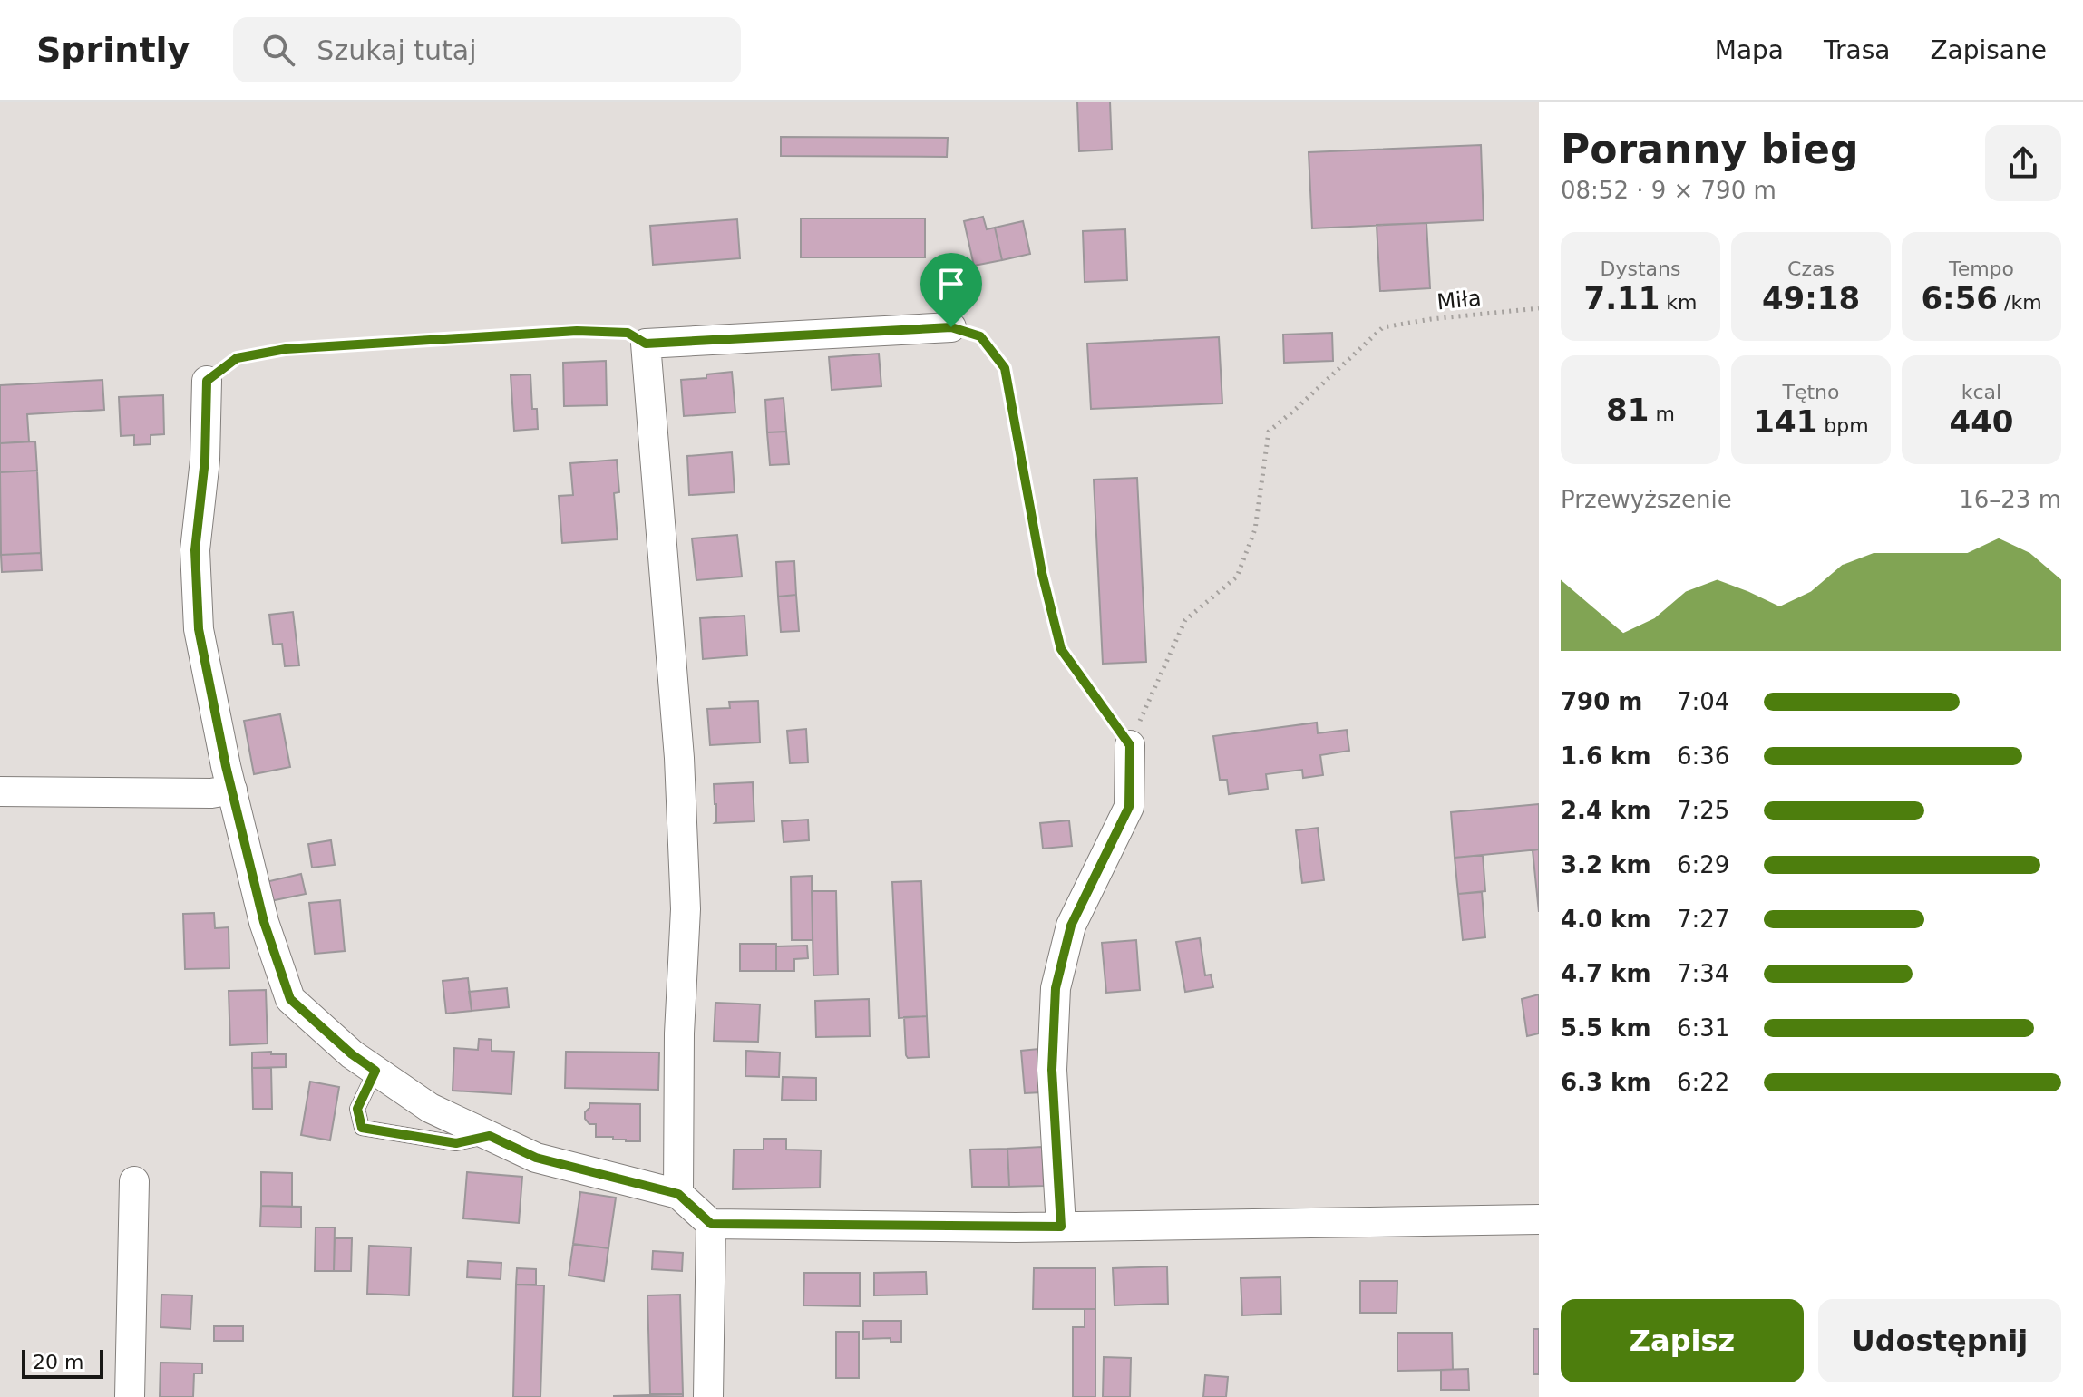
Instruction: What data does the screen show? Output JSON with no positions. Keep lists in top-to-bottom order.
{
  "streets": {
    "path": ["Miła"]
  },
  "scale_bar": "20 m",
  "page": {
    "header": "Sprintly",
    "search": "Szukaj tutaj",
    "nav": ["Mapa", "Trasa", "Zapisane"],
    "heading": ["Poranny bieg", "08:52 · 9 × 790 m"],
    "stats": [
      ["Dystans", "7.11 km"],
      ["Czas", "49:18"],
      ["Tempo", "6:56 /km"],
      ["81 m"],
      ["Tętno", "141 bpm"],
      ["kcal", "440"]
    ],
    "chart": ["Przewyższenie", "16–23 m"],
    "list": [
      {
        "name": "790 m",
        "note": "7:04"
      },
      {
        "name": "1.6 km",
        "note": "6:36"
      },
      {
        "name": "2.4 km",
        "note": "7:25"
      },
      {
        "name": "3.2 km",
        "note": "6:29"
      },
      {
        "name": "4.0 km",
        "note": "7:27"
      },
      {
        "name": "4.7 km",
        "note": "7:34"
      },
      {
        "name": "5.5 km",
        "note": "6:31"
      },
      {
        "name": "6.3 km",
        "note": "6:22"
      }
    ],
    "buttons": ["Zapisz", "Udostępnij"],
    "scale": "20 m"
  }
}
